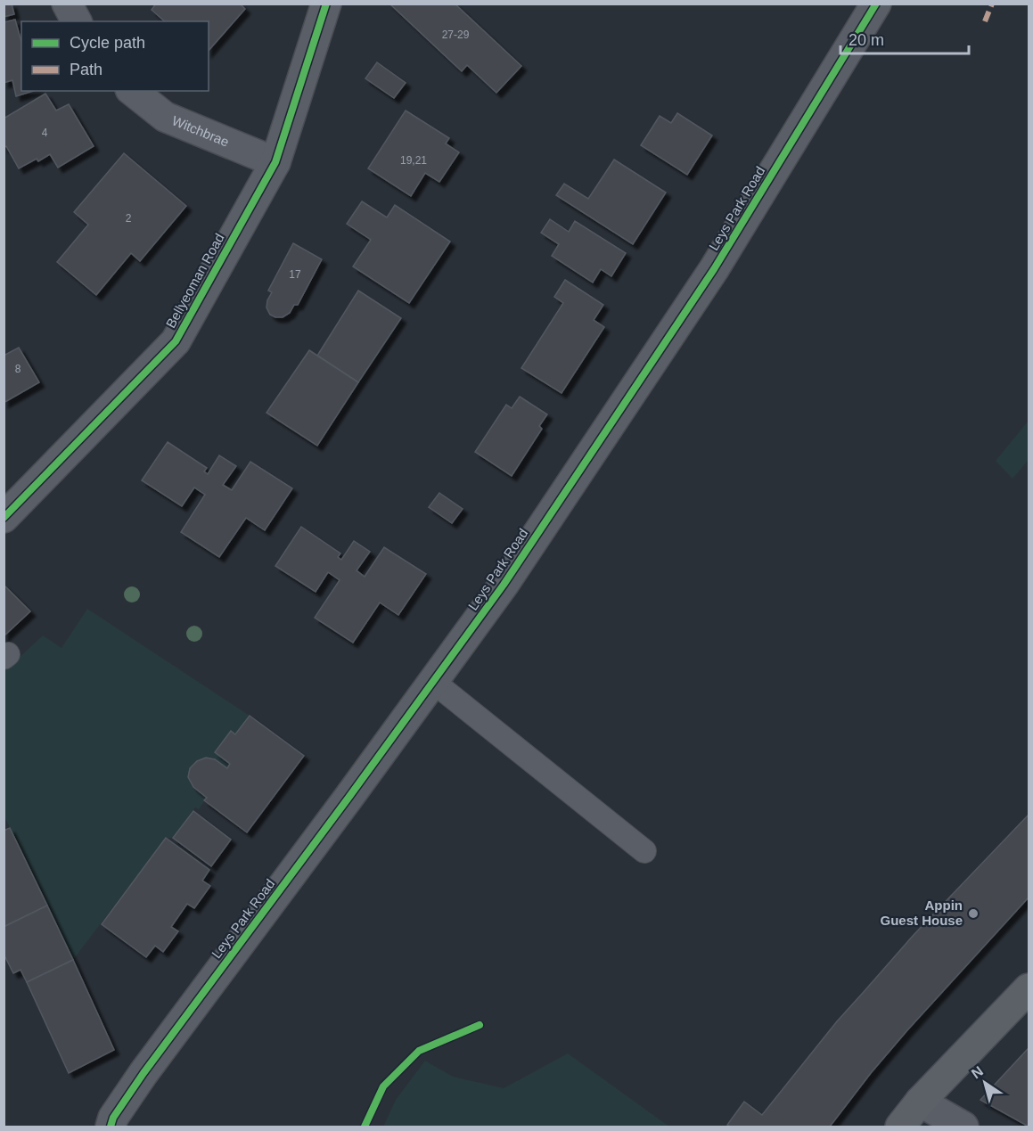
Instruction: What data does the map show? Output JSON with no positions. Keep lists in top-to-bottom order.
{
  "streets": {
    "street": ["Witchbrae", "Leys Park Road", "Bellyeoman Road"]
  },
  "crossings": [
    ["Witchbrae", "Bellyeoman Road"]
  ],
  "places": ["Appin Guest House"],
  "house_numbers": [
    "27-29",
    "4",
    "19,21",
    "2",
    "17",
    "8"
  ],
  "legend": ["Cycle path", "Path"],
  "scale_bar": "20 m",
  "north": "top left"
}
